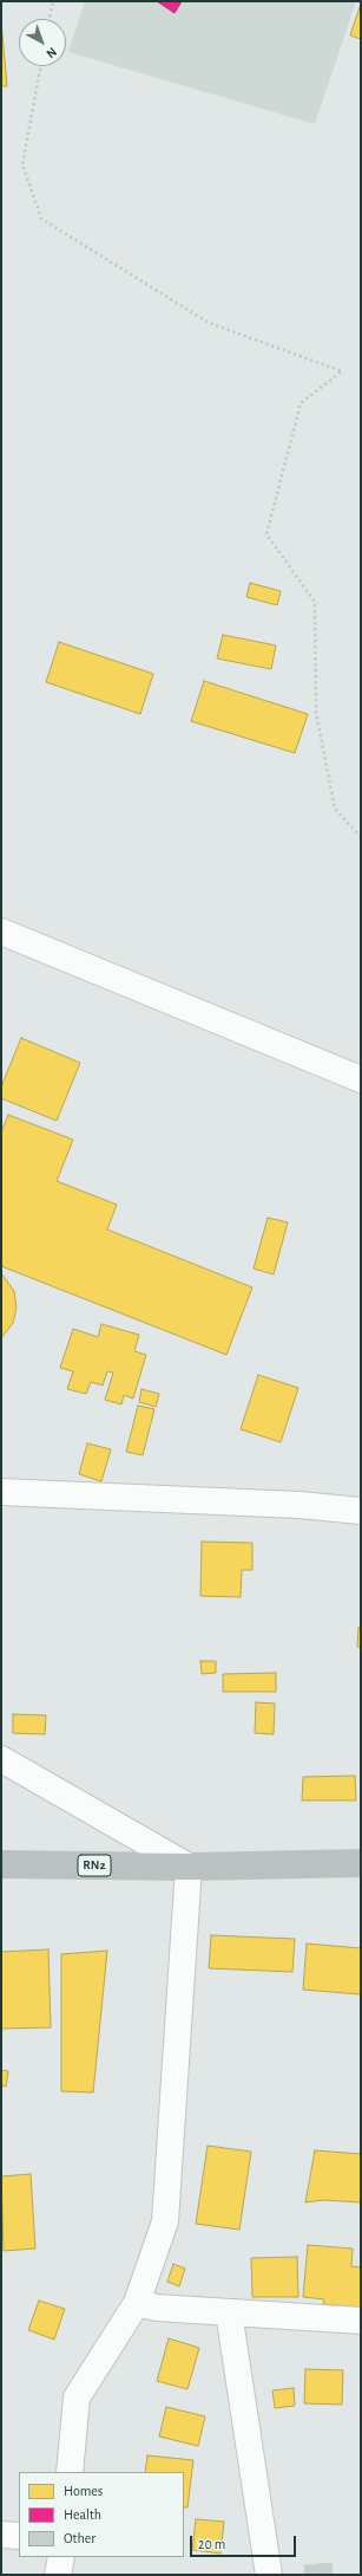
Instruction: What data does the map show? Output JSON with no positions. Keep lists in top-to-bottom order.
{
  "streets": {
    "highway": ["RN2"]
  },
  "legend": ["Homes", "Health", "Other"],
  "scale_bar": "20 m",
  "north": "bottom right"
}
